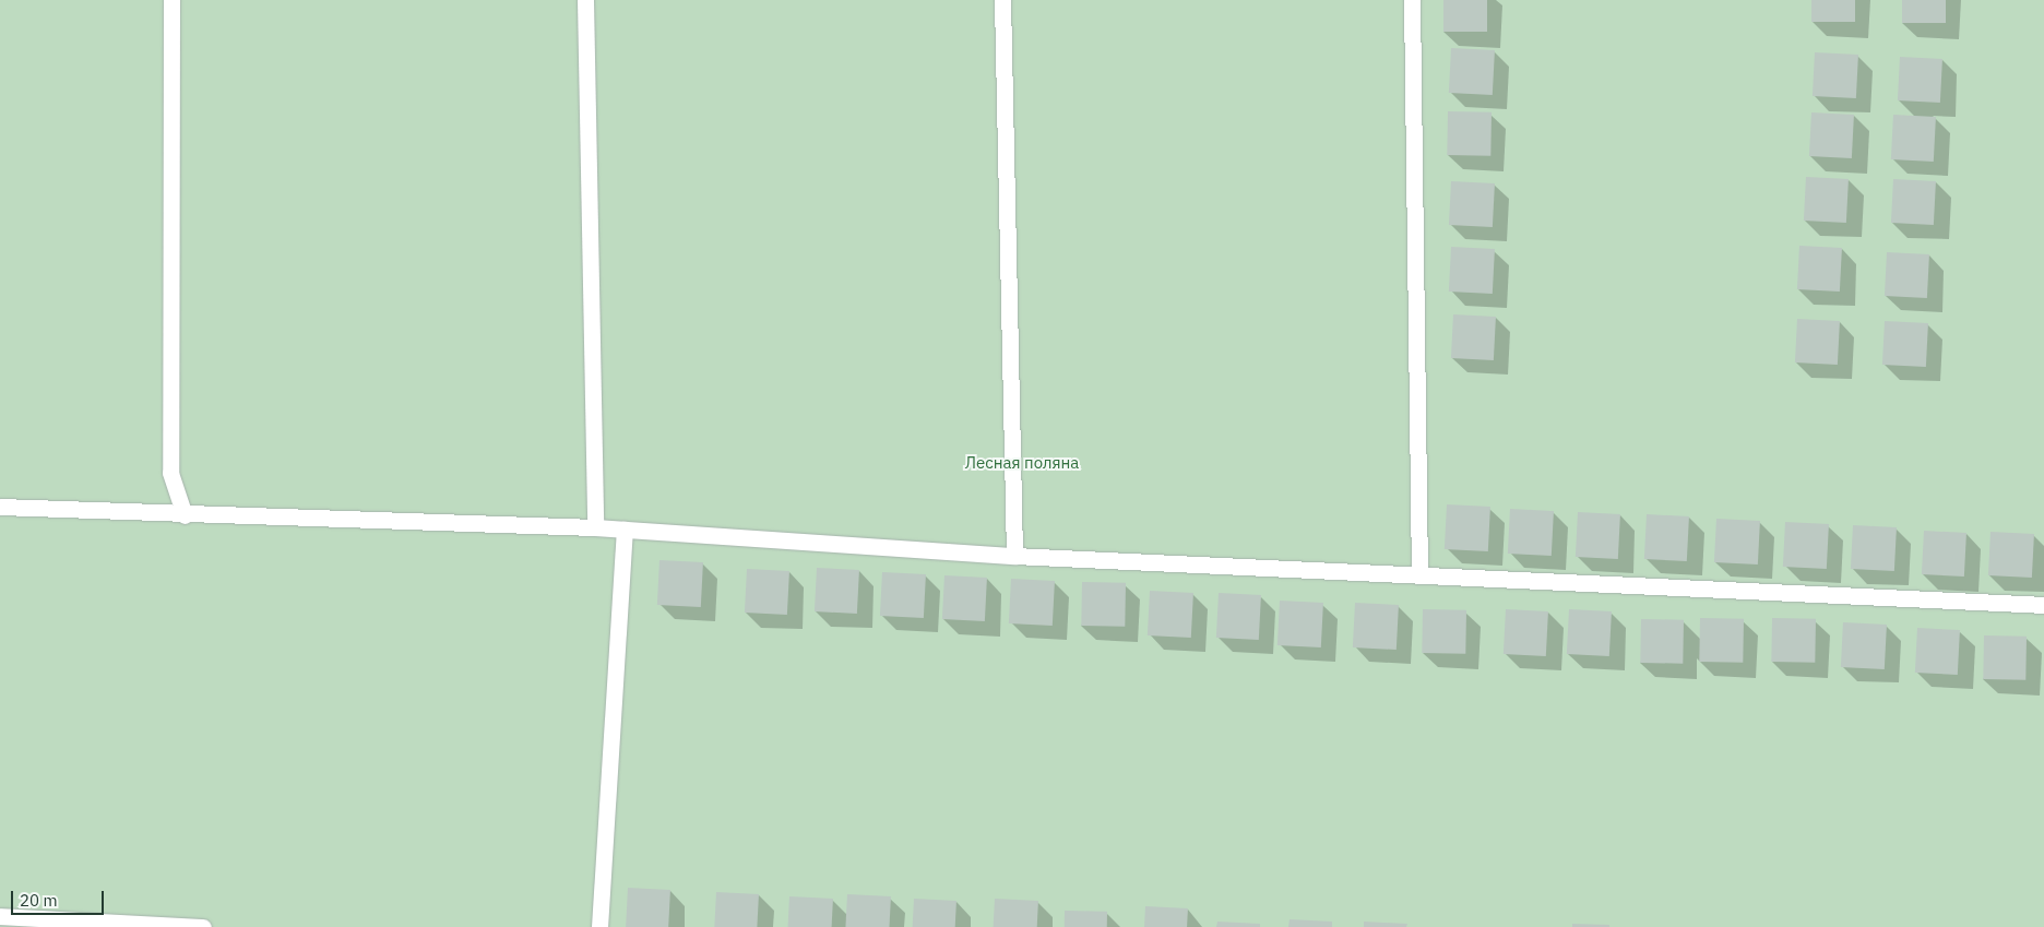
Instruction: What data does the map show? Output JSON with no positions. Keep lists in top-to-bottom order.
{
  "parks": ["Лесная поляна"],
  "scale_bar": "20 m"
}
